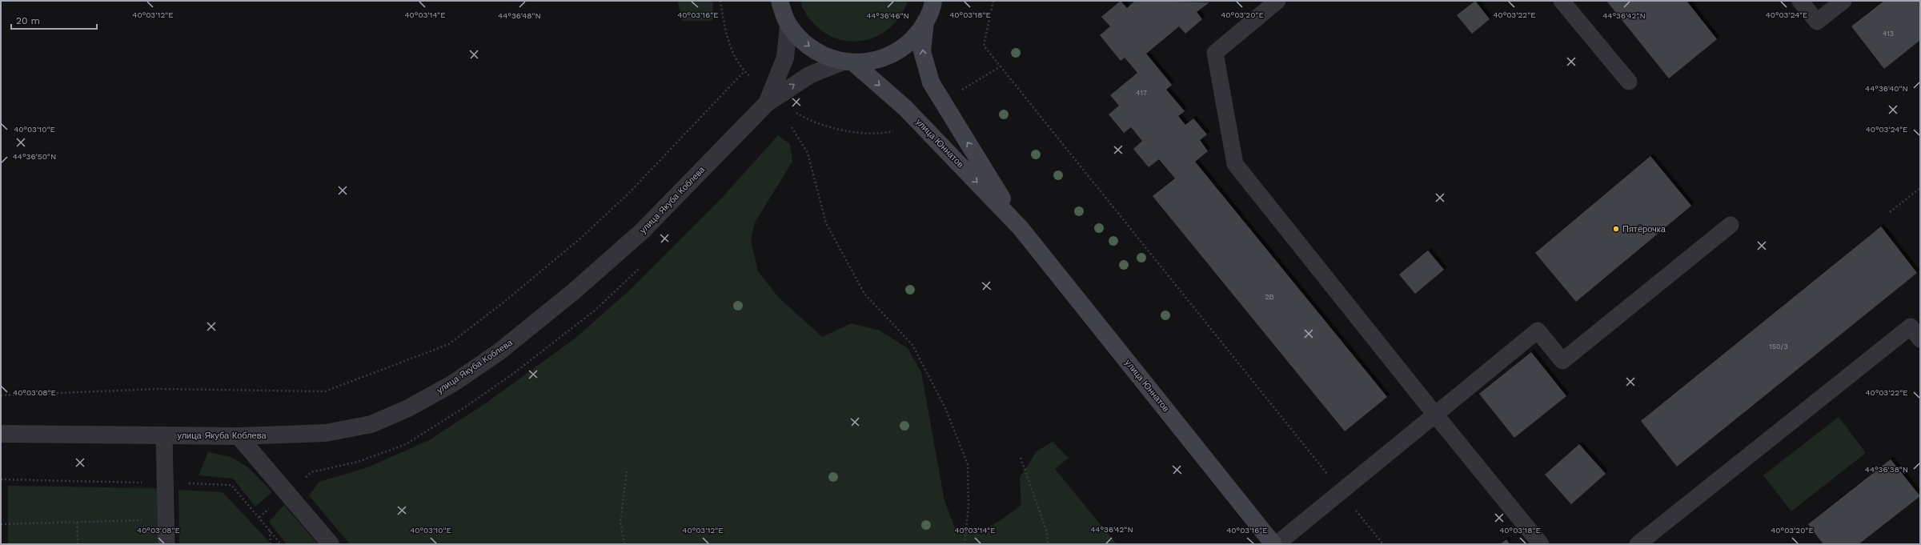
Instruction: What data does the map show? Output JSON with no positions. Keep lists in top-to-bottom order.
{
  "streets": {
    "main road": ["улица Юннатов"],
    "street": ["улица Якуба Коблева"]
  },
  "crossings": [
    ["улица Юннатов", "улица Якуба Коблева"]
  ],
  "places": ["Пятёрочка"],
  "house_numbers": [
    "413",
    "417",
    "2В",
    "150/3"
  ],
  "scale_bar": "20 m",
  "coordinates": [
    "40°03'12\"E",
    "40°03'14\"E",
    "40°03'16\"E",
    "40°03'18\"E",
    "40°03'20\"E",
    "40°03'22\"E",
    "40°03'24\"E",
    "44°36'48\"N",
    "44°36'46\"N",
    "44°36'42\"N",
    "44°36'40\"N",
    "40°03'10\"E",
    "44°36'50\"N",
    "40°03'08\"E",
    "44°36'38\"N"
  ]
}
